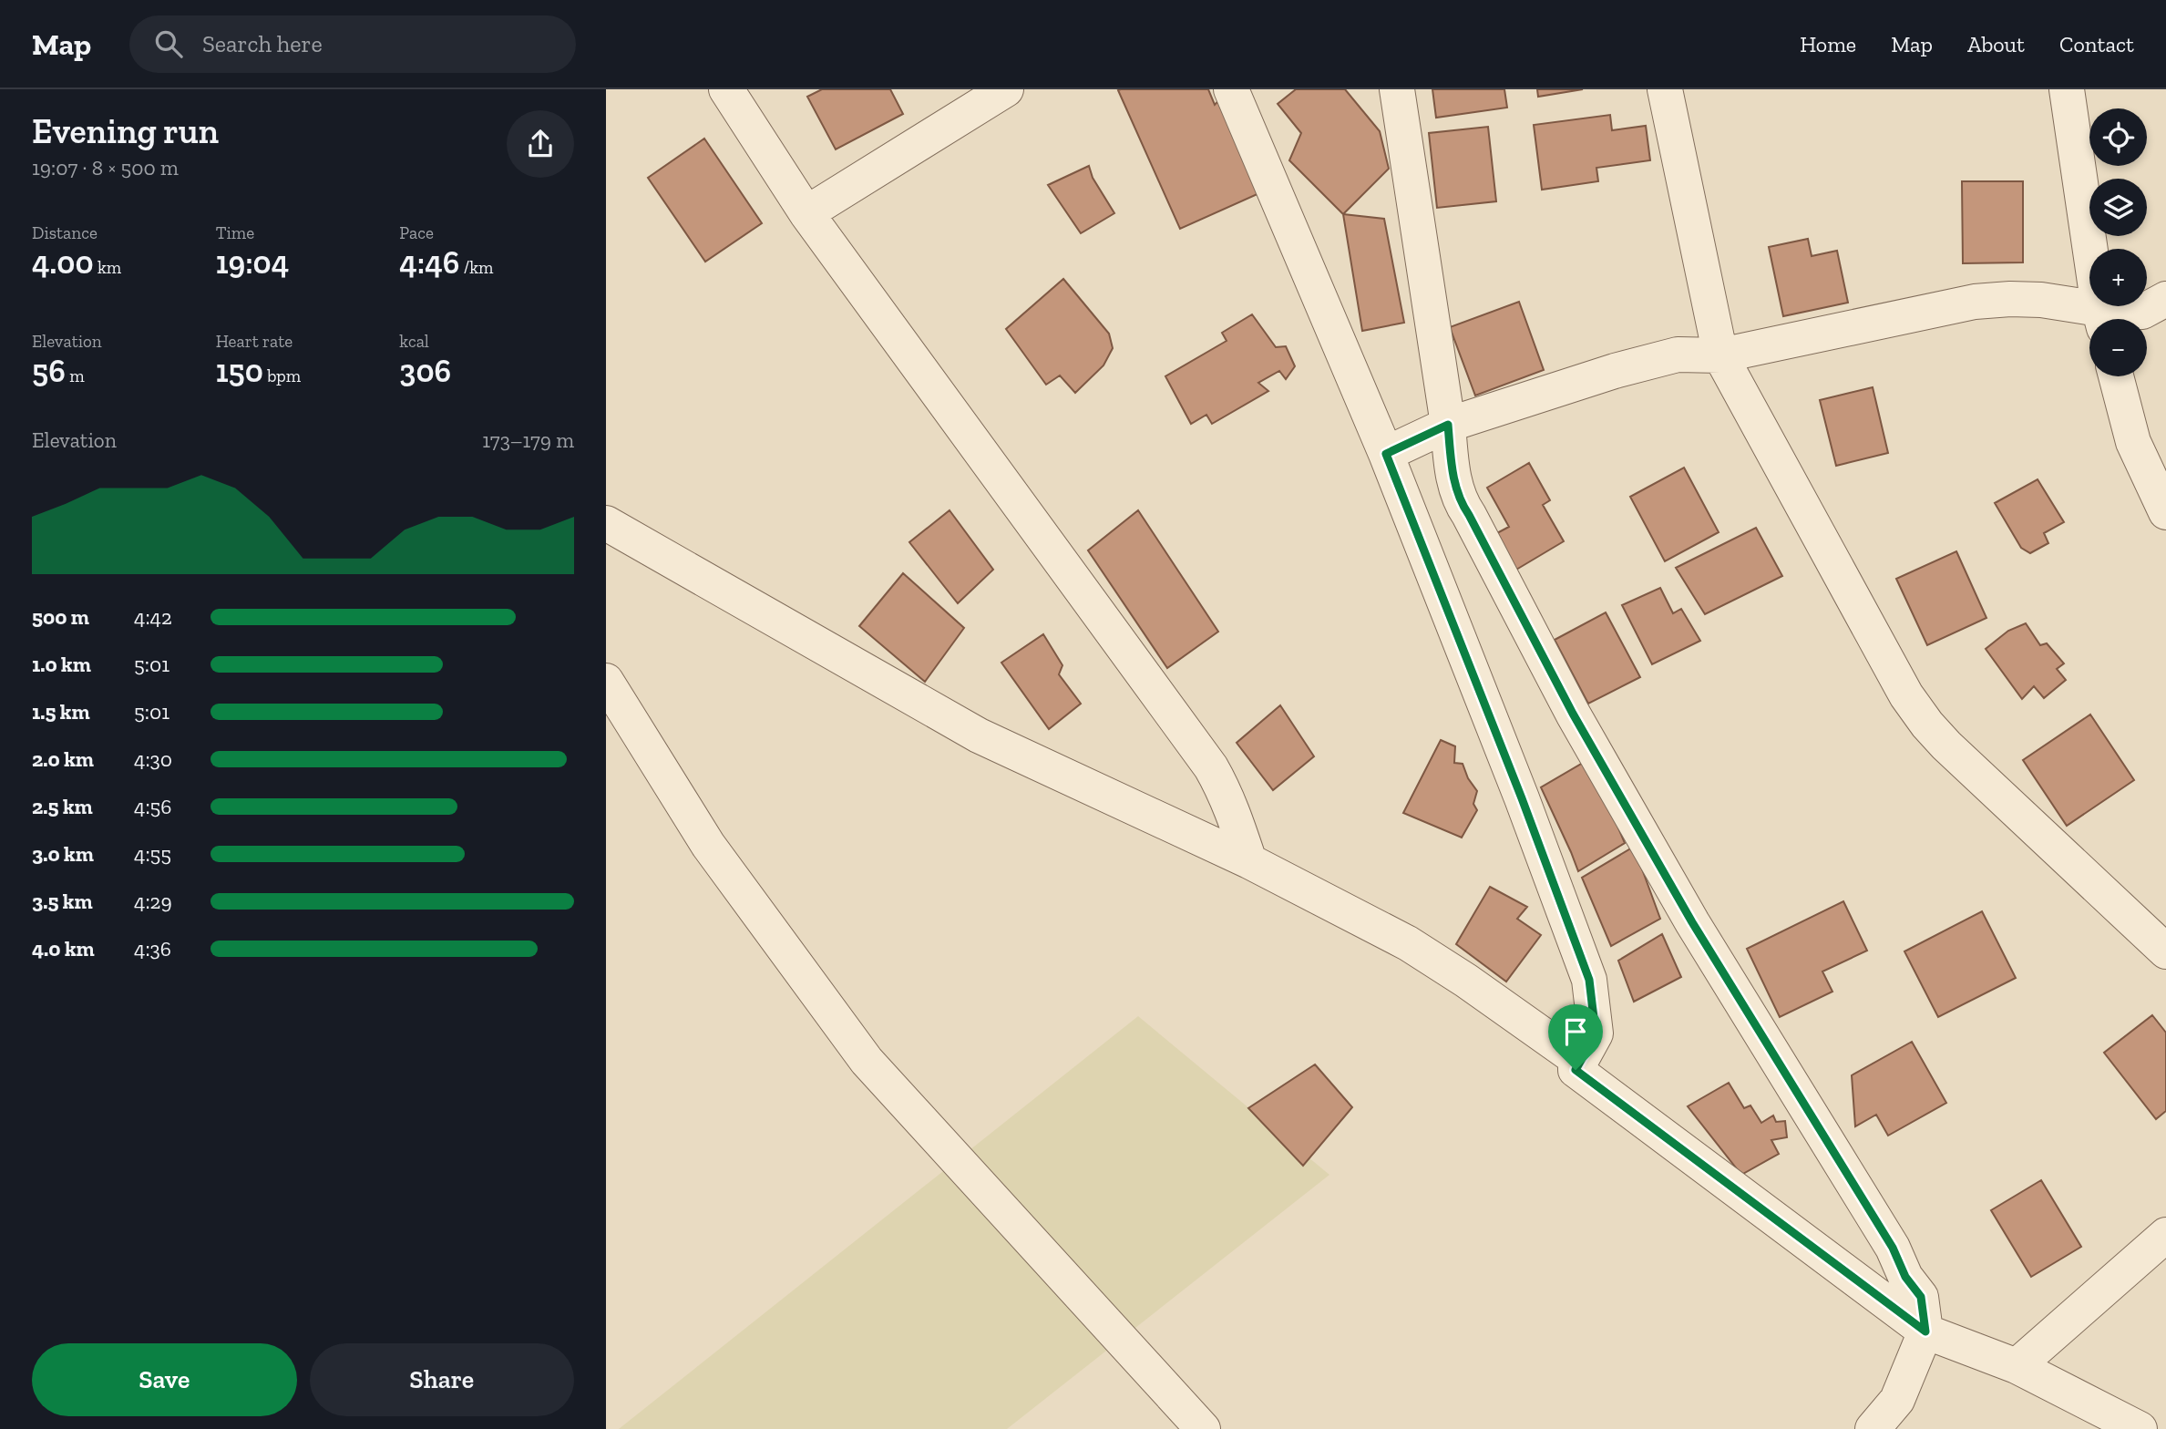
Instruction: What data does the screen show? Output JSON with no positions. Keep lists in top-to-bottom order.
{
  "page": {
    "header": "Map",
    "search": "Search here",
    "nav": [
      "Home",
      "Map",
      "About",
      "Contact"
    ],
    "heading": ["Evening run", "19:07 · 8 × 500 m"],
    "map_buttons": ["+", "−"],
    "stats": [
      ["Distance", "4.00 km"],
      ["Time", "19:04"],
      ["Pace", "4:46 /km"],
      ["Elevation", "56 m"],
      ["Heart rate", "150 bpm"],
      ["kcal", "306"]
    ],
    "chart": ["Elevation", "173–179 m"],
    "list": [
      {
        "name": "500 m",
        "note": "4:42"
      },
      {
        "name": "1.0 km",
        "note": "5:01"
      },
      {
        "name": "1.5 km",
        "note": "5:01"
      },
      {
        "name": "2.0 km",
        "note": "4:30"
      },
      {
        "name": "2.5 km",
        "note": "4:56"
      },
      {
        "name": "3.0 km",
        "note": "4:55"
      },
      {
        "name": "3.5 km",
        "note": "4:29"
      },
      {
        "name": "4.0 km",
        "note": "4:36"
      }
    ],
    "buttons": ["Save", "Share"]
  }
}
